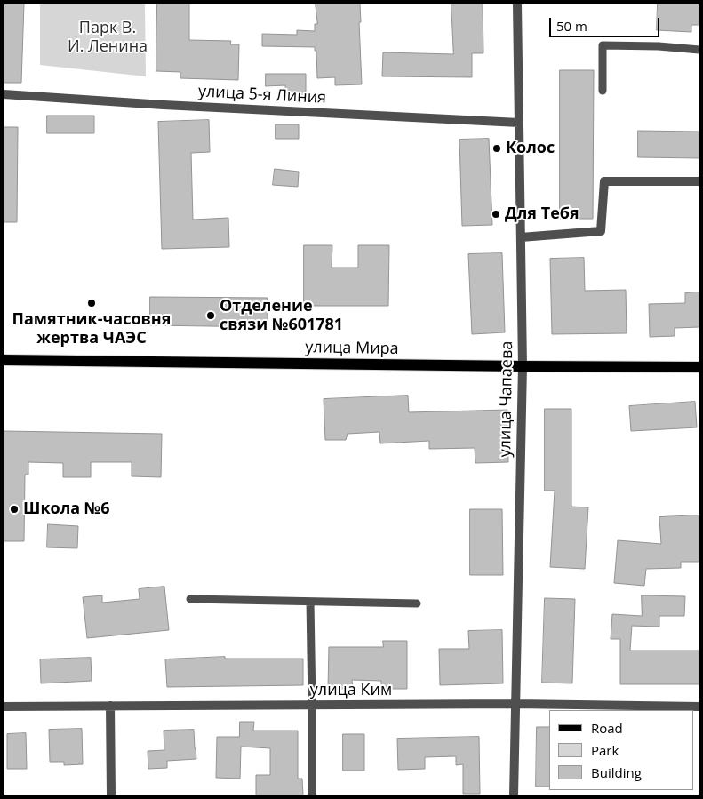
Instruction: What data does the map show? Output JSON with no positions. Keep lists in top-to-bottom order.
{
  "streets": {
    "main road": ["улица Мира"],
    "street": ["улица 5-я Линия", "улица Чапаева", "улица Ким"]
  },
  "crossings": [
    ["улица 5-я Линия", "улица Чапаева"],
    ["улица Мира", "улица Чапаева"],
    ["улица Чапаева", "улица Ким"]
  ],
  "parks": ["Парк В. И. Ленина"],
  "places": [
    "Колос",
    "Для Тебя",
    "Памятник-часовня жертва ЧАЭС",
    "Отделение связи №601781",
    "Школа №6"
  ],
  "legend": ["Road", "Park", "Building"],
  "scale_bar": "50 m"
}
